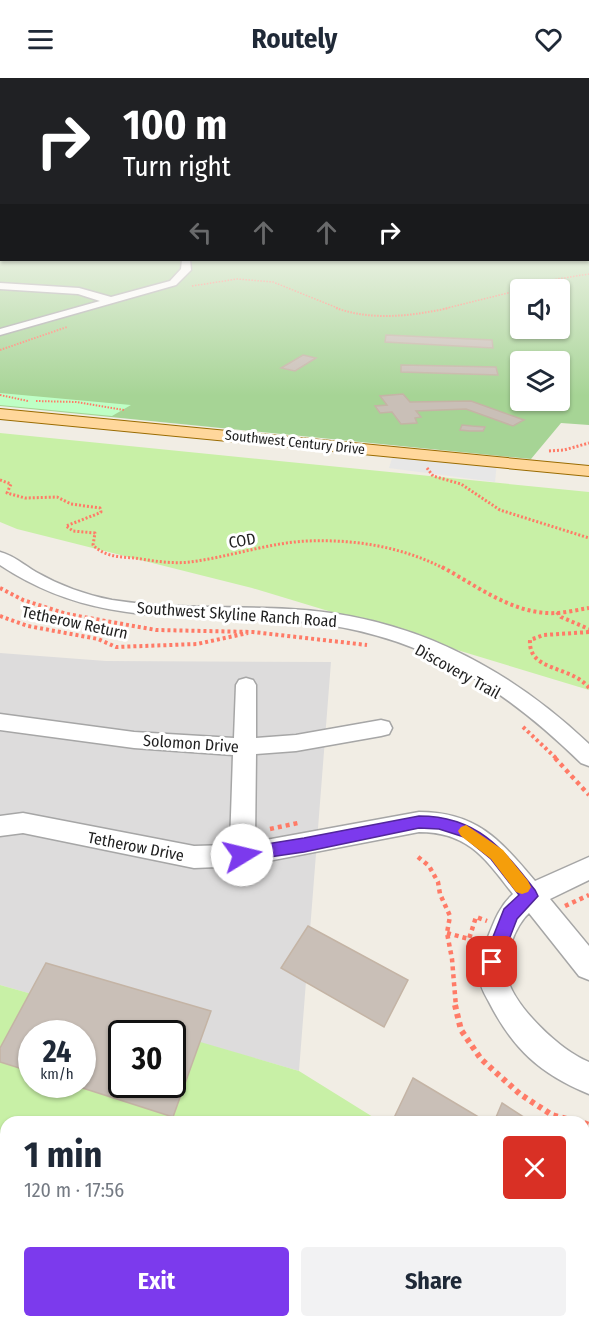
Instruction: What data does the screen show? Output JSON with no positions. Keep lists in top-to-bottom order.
{
  "streets": {
    "main road": ["Southwest Century Drive"],
    "street": ["Southwest Skyline Ranch Road", "Solomon Drive", "Tetherow Drive"],
    "path": ["COD", "Tetherow Return"]
  },
  "page": {
    "header": "Routely",
    "turn": ["100 m", "Turn right"],
    "speed": "24 km/h",
    "limit": "30",
    "heading": ["1 min", "120 m · 17:56"],
    "buttons": ["Exit", "Share"]
  }
}
